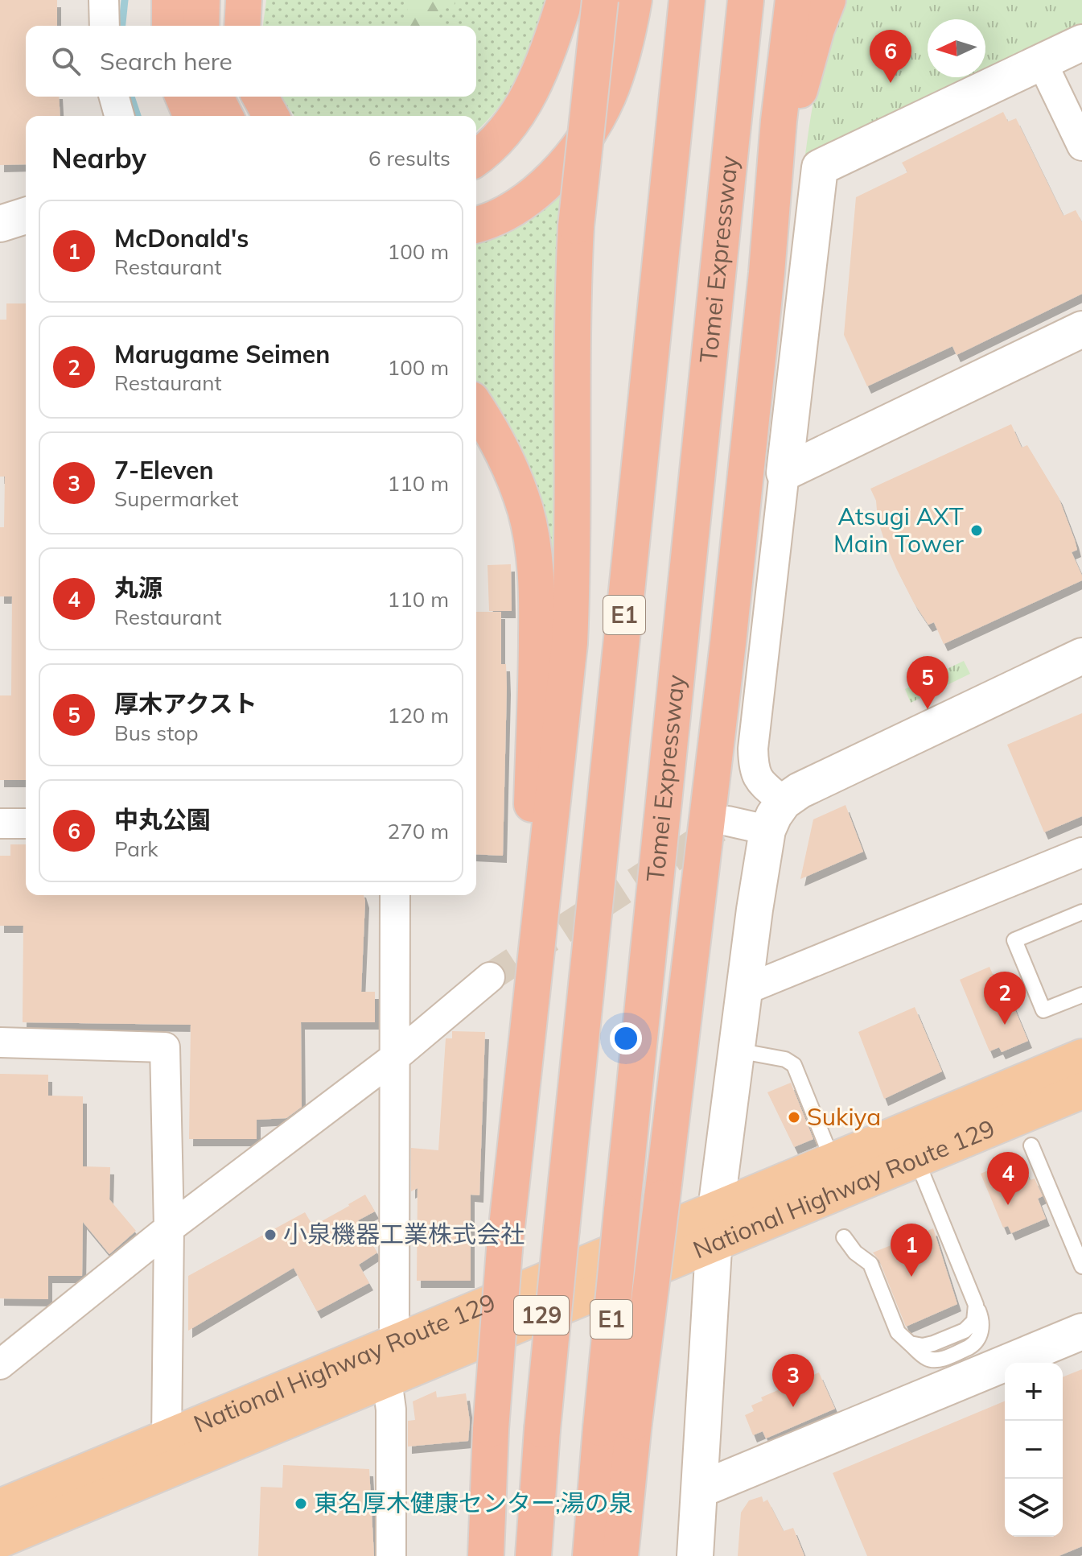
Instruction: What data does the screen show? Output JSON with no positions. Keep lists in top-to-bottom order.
{
  "streets": {
    "highway": [
      "Tomei Expressway",
      "E1",
      "National Highway Route 129",
      "129"
    ]
  },
  "places": [
    "Atsugi AXT Main Tower",
    "Sukiya",
    "小泉機器工業株式会社",
    "東名厚木健康センター;湯の泉"
  ],
  "north": "left",
  "page": {
    "search": "Search here",
    "pins": [
      "6",
      "5",
      "2",
      "4",
      "1",
      "3"
    ],
    "heading": ["Nearby", "6 results"],
    "list": [
      {
        "mark": "1",
        "name": "McDonald's",
        "note": "Restaurant",
        "value": "100 m"
      },
      {
        "mark": "2",
        "name": "Marugame Seimen",
        "note": "Restaurant",
        "value": "100 m"
      },
      {
        "mark": "3",
        "name": "7-Eleven",
        "note": "Supermarket",
        "value": "110 m"
      },
      {
        "mark": "4",
        "name": "丸源",
        "note": "Restaurant",
        "value": "110 m"
      },
      {
        "mark": "5",
        "name": "厚木アクスト",
        "note": "Bus stop",
        "value": "120 m"
      },
      {
        "mark": "6",
        "name": "中丸公園",
        "note": "Park",
        "value": "270 m"
      }
    ],
    "map_buttons": ["+", "−"]
  }
}
